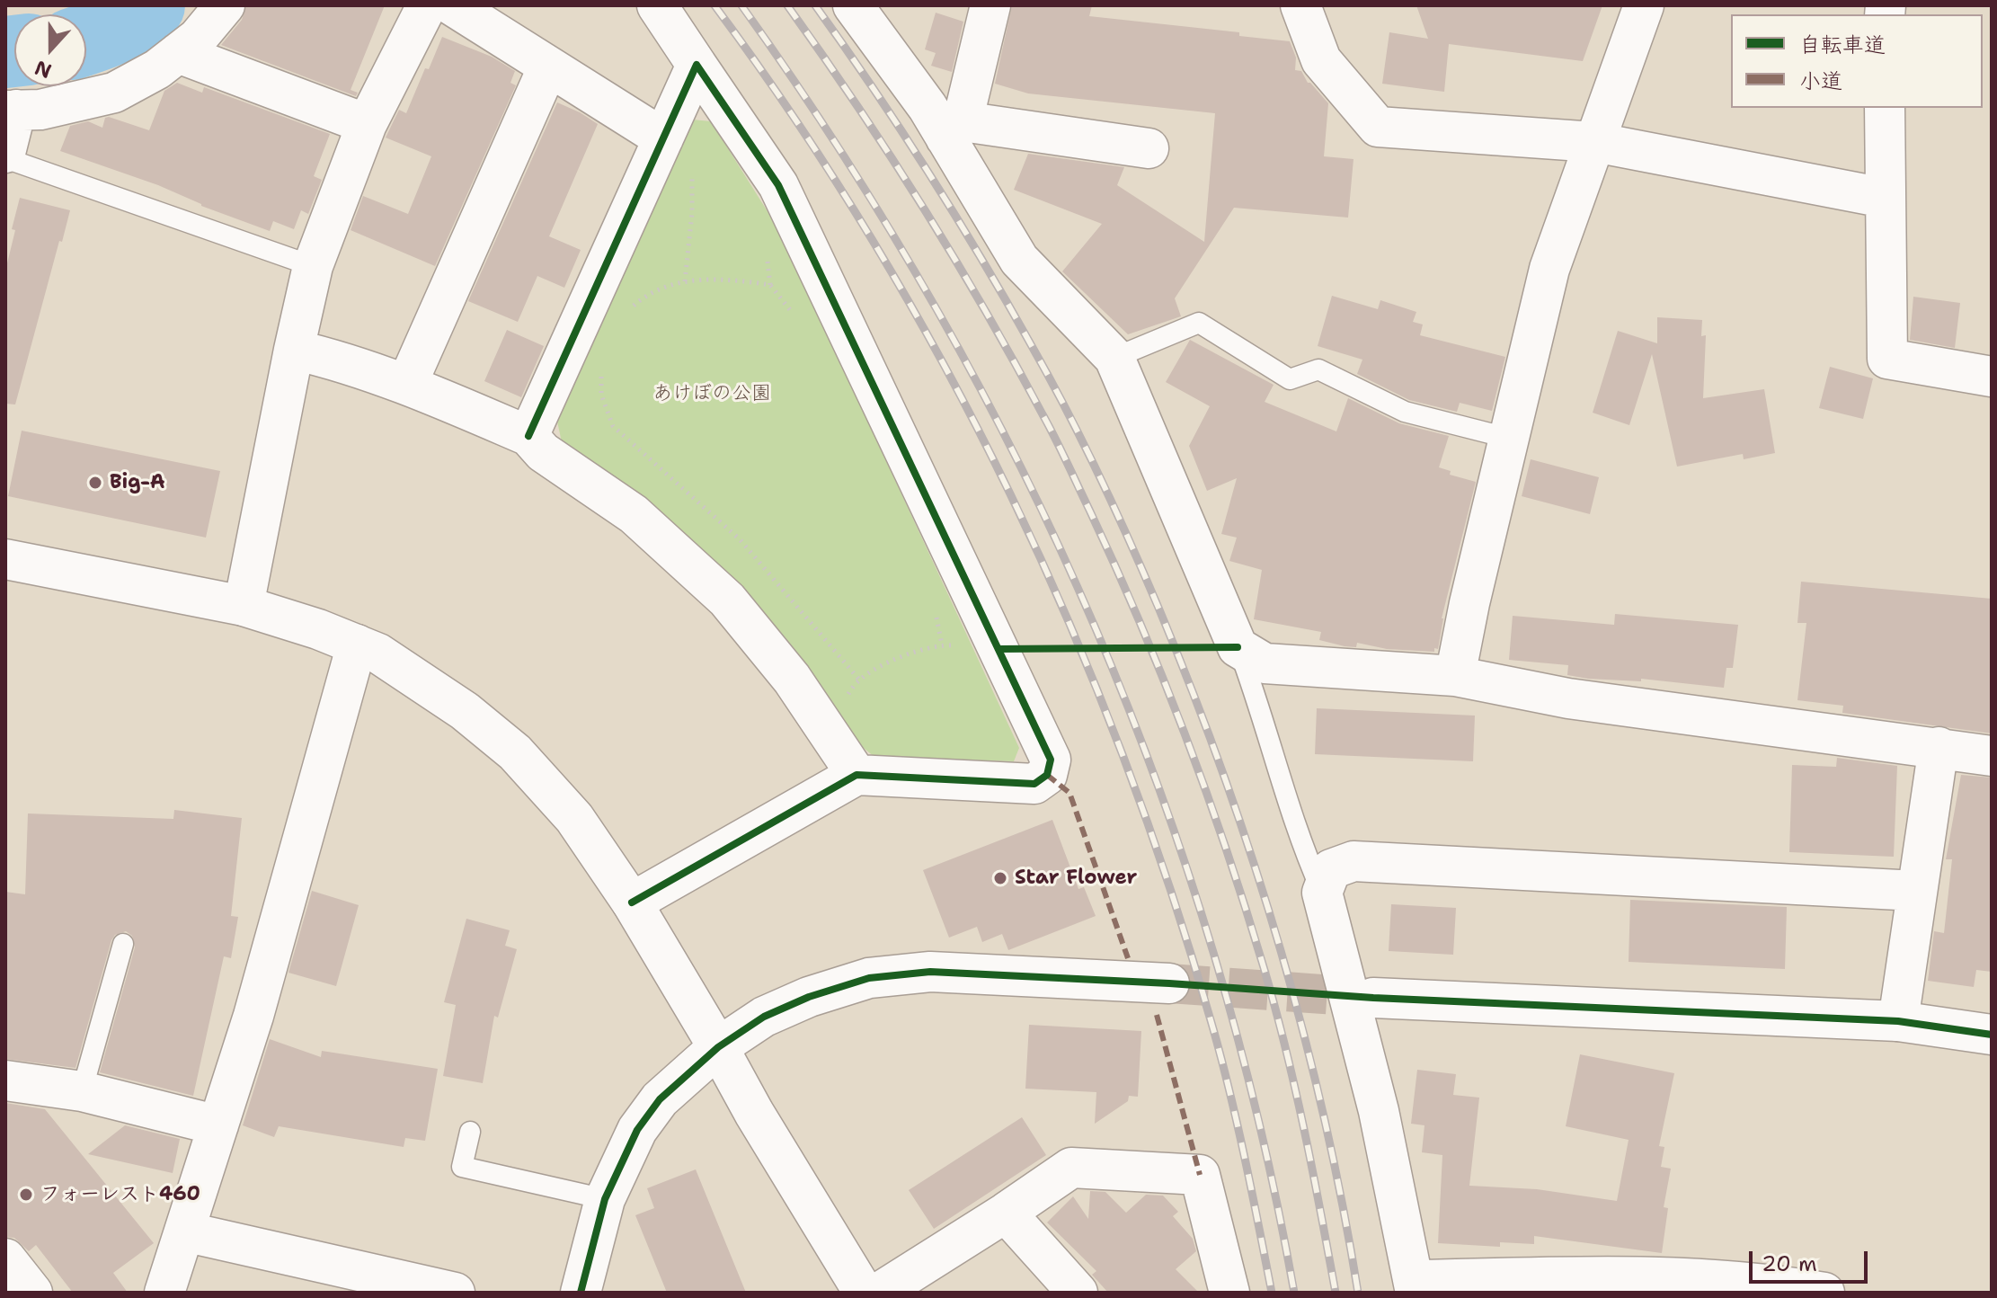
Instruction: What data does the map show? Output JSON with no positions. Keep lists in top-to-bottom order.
{
  "parks": ["あけぼの公園"],
  "places": ["Big-A", "Star Flower", "フォーレスト460"],
  "legend": ["自転車道", "小道"],
  "scale_bar": "20 m",
  "north": "bottom"
}
